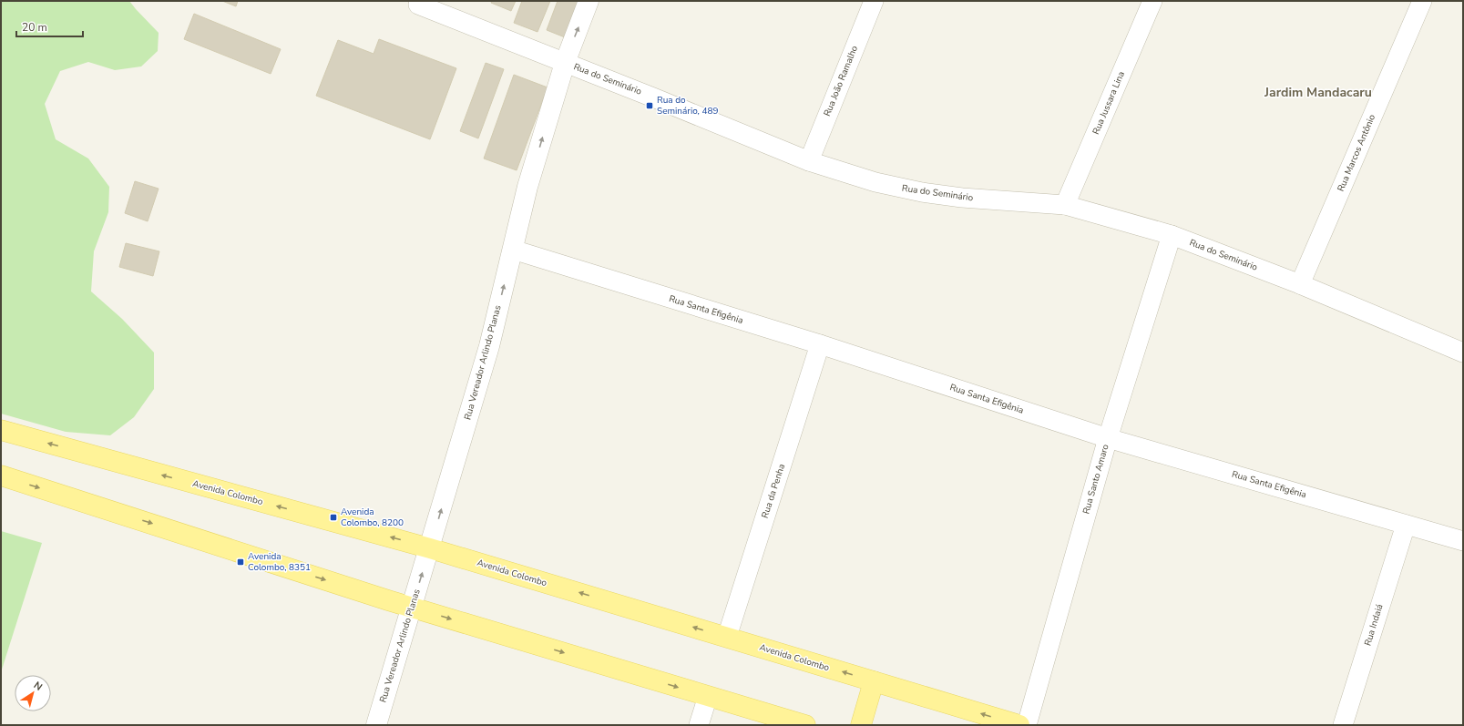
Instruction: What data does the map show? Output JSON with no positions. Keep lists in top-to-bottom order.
{
  "streets": {
    "main road": ["Avenida Colombo"],
    "street": [
      "Rua do Seminário",
      "Rua João Ramalho",
      "Rua Jussara Lina",
      "Rua Marcos Antônio",
      "Rua Santa Efigênia",
      "Rua Vereador Arlindo Planas",
      "Rua Santo Amaro",
      "Rua da Penha",
      "Rua Indaiá"
    ]
  },
  "crossings": [
    ["Rua do Seminário", "Rua João Ramalho"],
    ["Rua do Seminário", "Rua Jussara Lina"],
    ["Rua do Seminário", "Rua Marcos Antônio"],
    ["Rua do Seminário", "Rua Vereador Arlindo Planas"],
    ["Rua do Seminário", "Rua Santo Amaro"],
    ["Rua Santa Efigênia", "Rua Vereador Arlindo Planas"],
    ["Rua Santa Efigênia", "Rua Santo Amaro"],
    ["Rua Santa Efigênia", "Rua da Penha"],
    ["Rua Santa Efigênia", "Rua Indaiá"],
    ["Rua Vereador Arlindo Planas", "Avenida Colombo"],
    ["Rua da Penha", "Avenida Colombo"]
  ],
  "one_way": ["Rua Vereador Arlindo Planas"],
  "districts": ["Jardim Mandacaru"],
  "places": {
    "transit": ["Rua do Seminário, 489", "Avenida Colombo, 8200", "Avenida Colombo, 8351"]
  },
  "scale_bar": "20 m",
  "north": "top right"
}
